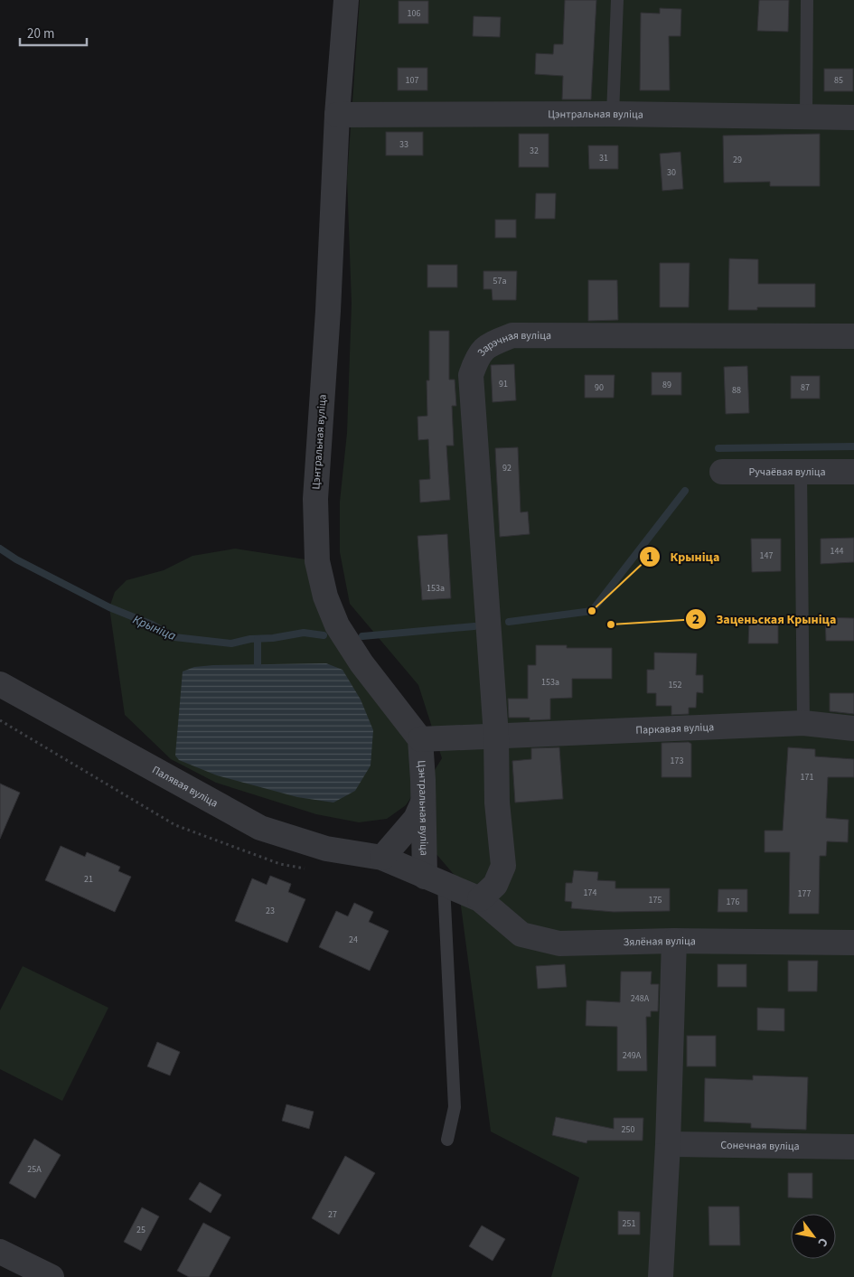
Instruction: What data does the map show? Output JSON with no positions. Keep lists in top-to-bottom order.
{
  "streets": {
    "street": [
      "Цэнтральная вуліца",
      "Зарэчная вуліца",
      "Ручаёвая вуліца",
      "Паркавая вуліца",
      "Палявая вуліца",
      "Зялёная вуліца",
      "Сонечная вуліца"
    ]
  },
  "crossings": [
    ["Цэнтральная вуліца", "Палявая вуліца"],
    ["Цэнтральная вуліца", "Зялёная вуліца"],
    ["Зарэчная вуліца", "Паркавая вуліца"],
    ["Палявая вуліца", "Зялёная вуліца"]
  ],
  "water": ["Крыніца"],
  "places": ["Крыніца", "Заценьская Крыніца"],
  "house_numbers": [
    "106",
    "107",
    "85",
    "33",
    "32",
    "31",
    "29",
    "30",
    "57а",
    "91",
    "89",
    "90",
    "87",
    "88",
    "92",
    "144",
    "147",
    "153а",
    "153а",
    "152",
    "173",
    "171",
    "21",
    "174",
    "177",
    "175",
    "176",
    "23",
    "24",
    "248А",
    "249А",
    "250",
    "25А",
    "27",
    "251",
    "25"
  ],
  "scale_bar": "20 m",
  "north": "bottom right"
}
